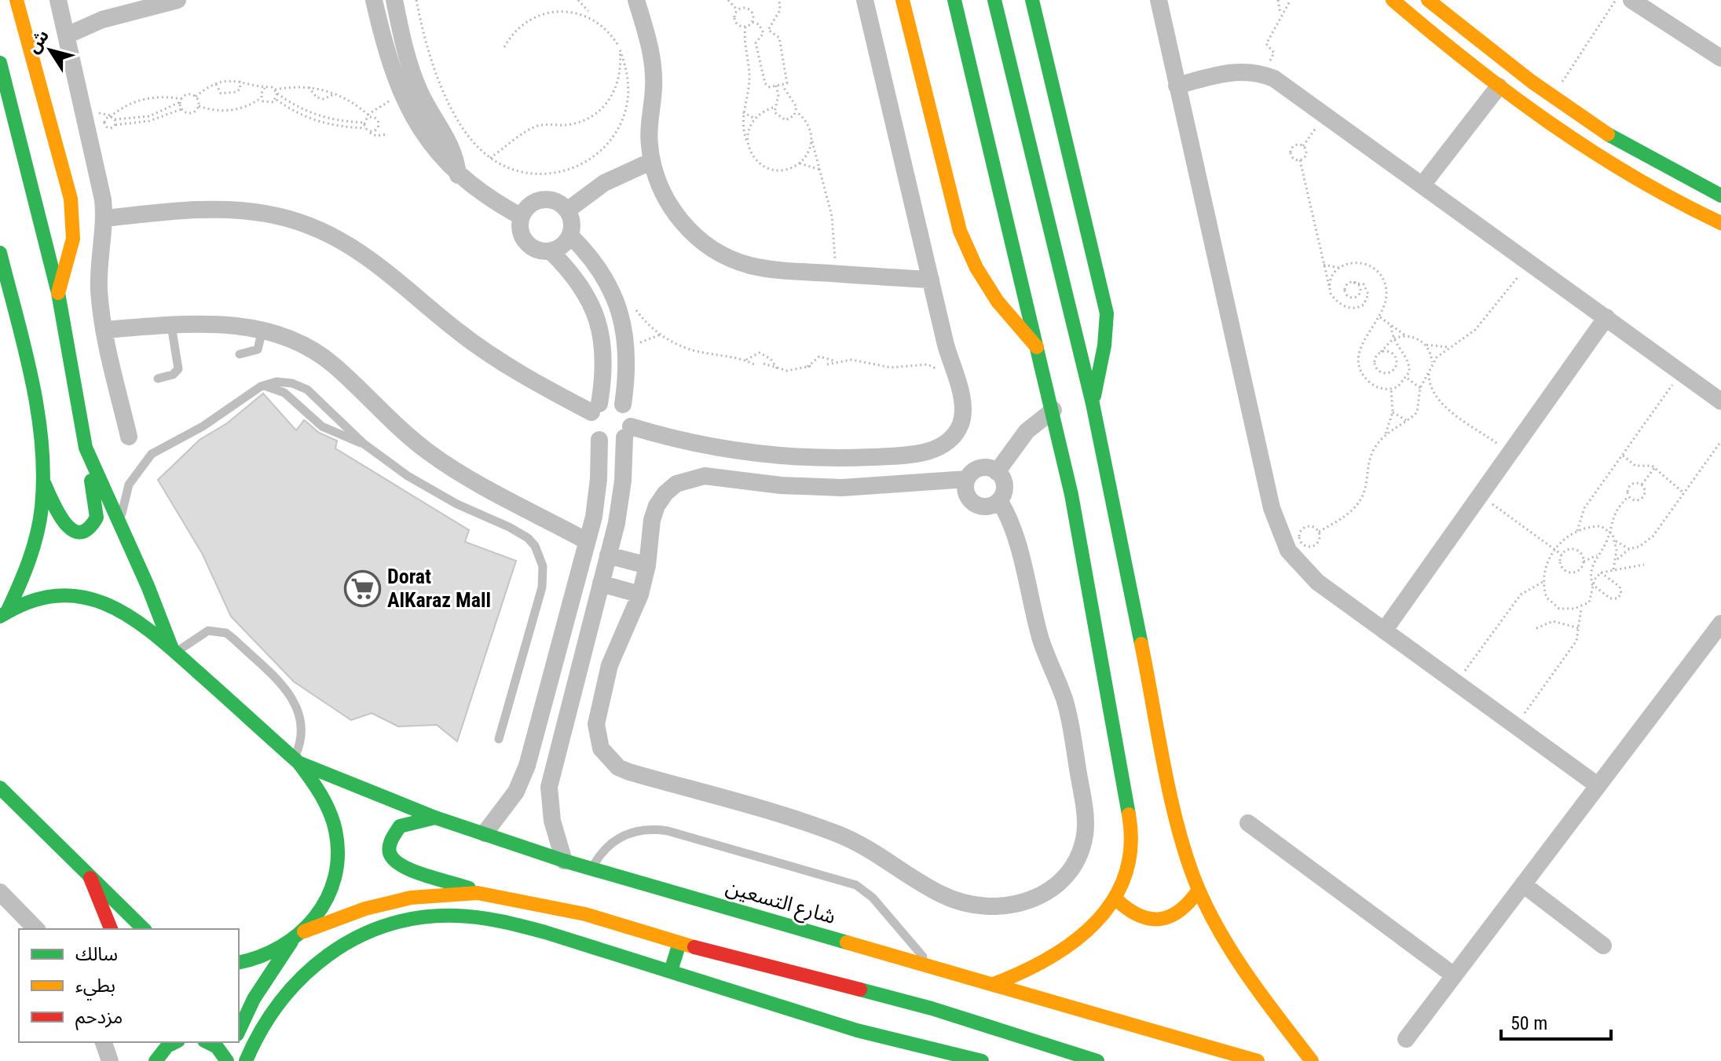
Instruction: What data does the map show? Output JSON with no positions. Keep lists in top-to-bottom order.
{
  "streets": {
    "main road": ["شارع التسعين"]
  },
  "places": {
    "supermarket": ["Dorat AlKaraz Mall"]
  },
  "legend": ["سالك", "بطيء", "مزدحم"],
  "scale_bar": "50 m",
  "north": "top left"
}
